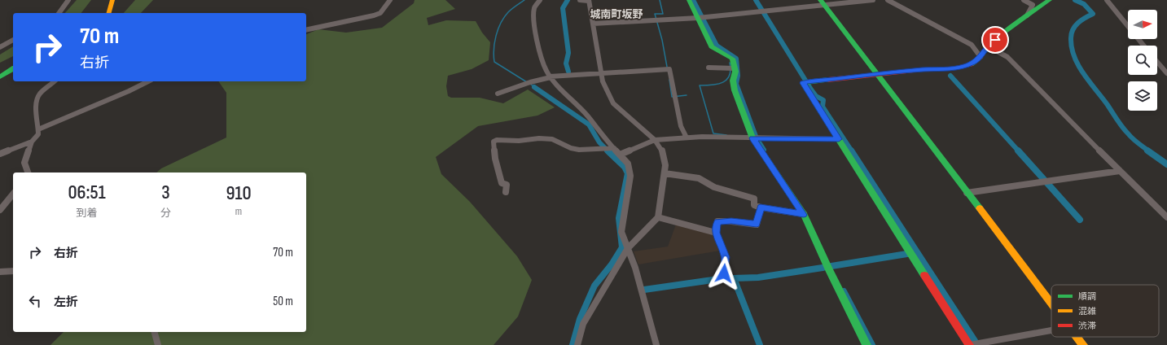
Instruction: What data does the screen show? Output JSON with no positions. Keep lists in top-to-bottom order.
{
  "districts": ["城南町坂野"],
  "legend": ["順調", "混雑", "渋滞"],
  "north": "right",
  "page": {
    "turn": ["70 m", "右折"],
    "eta": [
      "06:51",
      "到着",
      "3",
      "分",
      "910",
      "m"
    ],
    "list": [
      {
        "name": "右折",
        "value": "70 m"
      },
      {
        "name": "左折",
        "value": "50 m"
      }
    ]
  }
}
